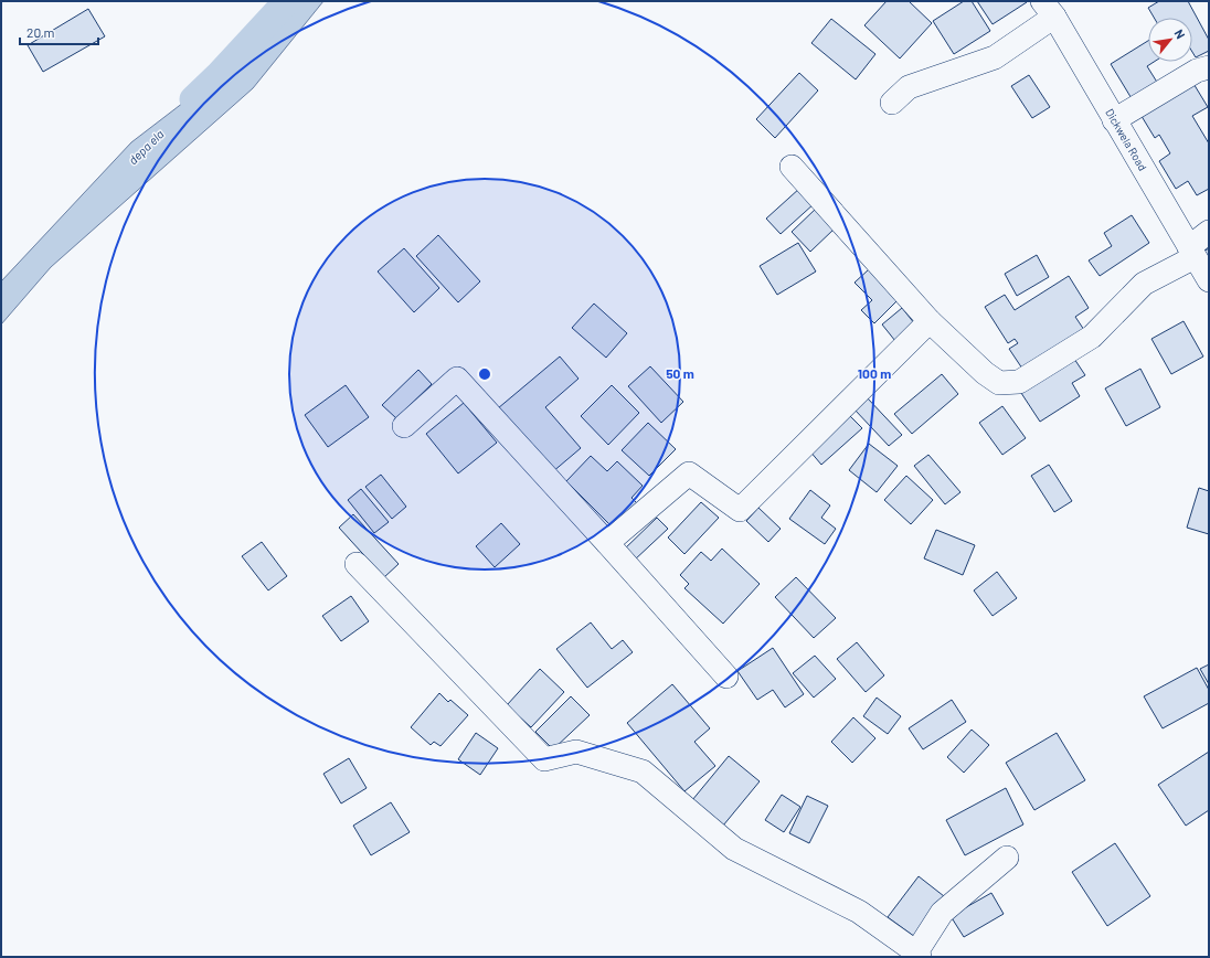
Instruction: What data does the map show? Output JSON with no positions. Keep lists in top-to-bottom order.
{
  "streets": {
    "street": ["Dickwela Road"]
  },
  "water": ["depa ela"],
  "scale_bar": "20 m",
  "north": "top right",
  "rings": ["50 m", "100 m"]
}
